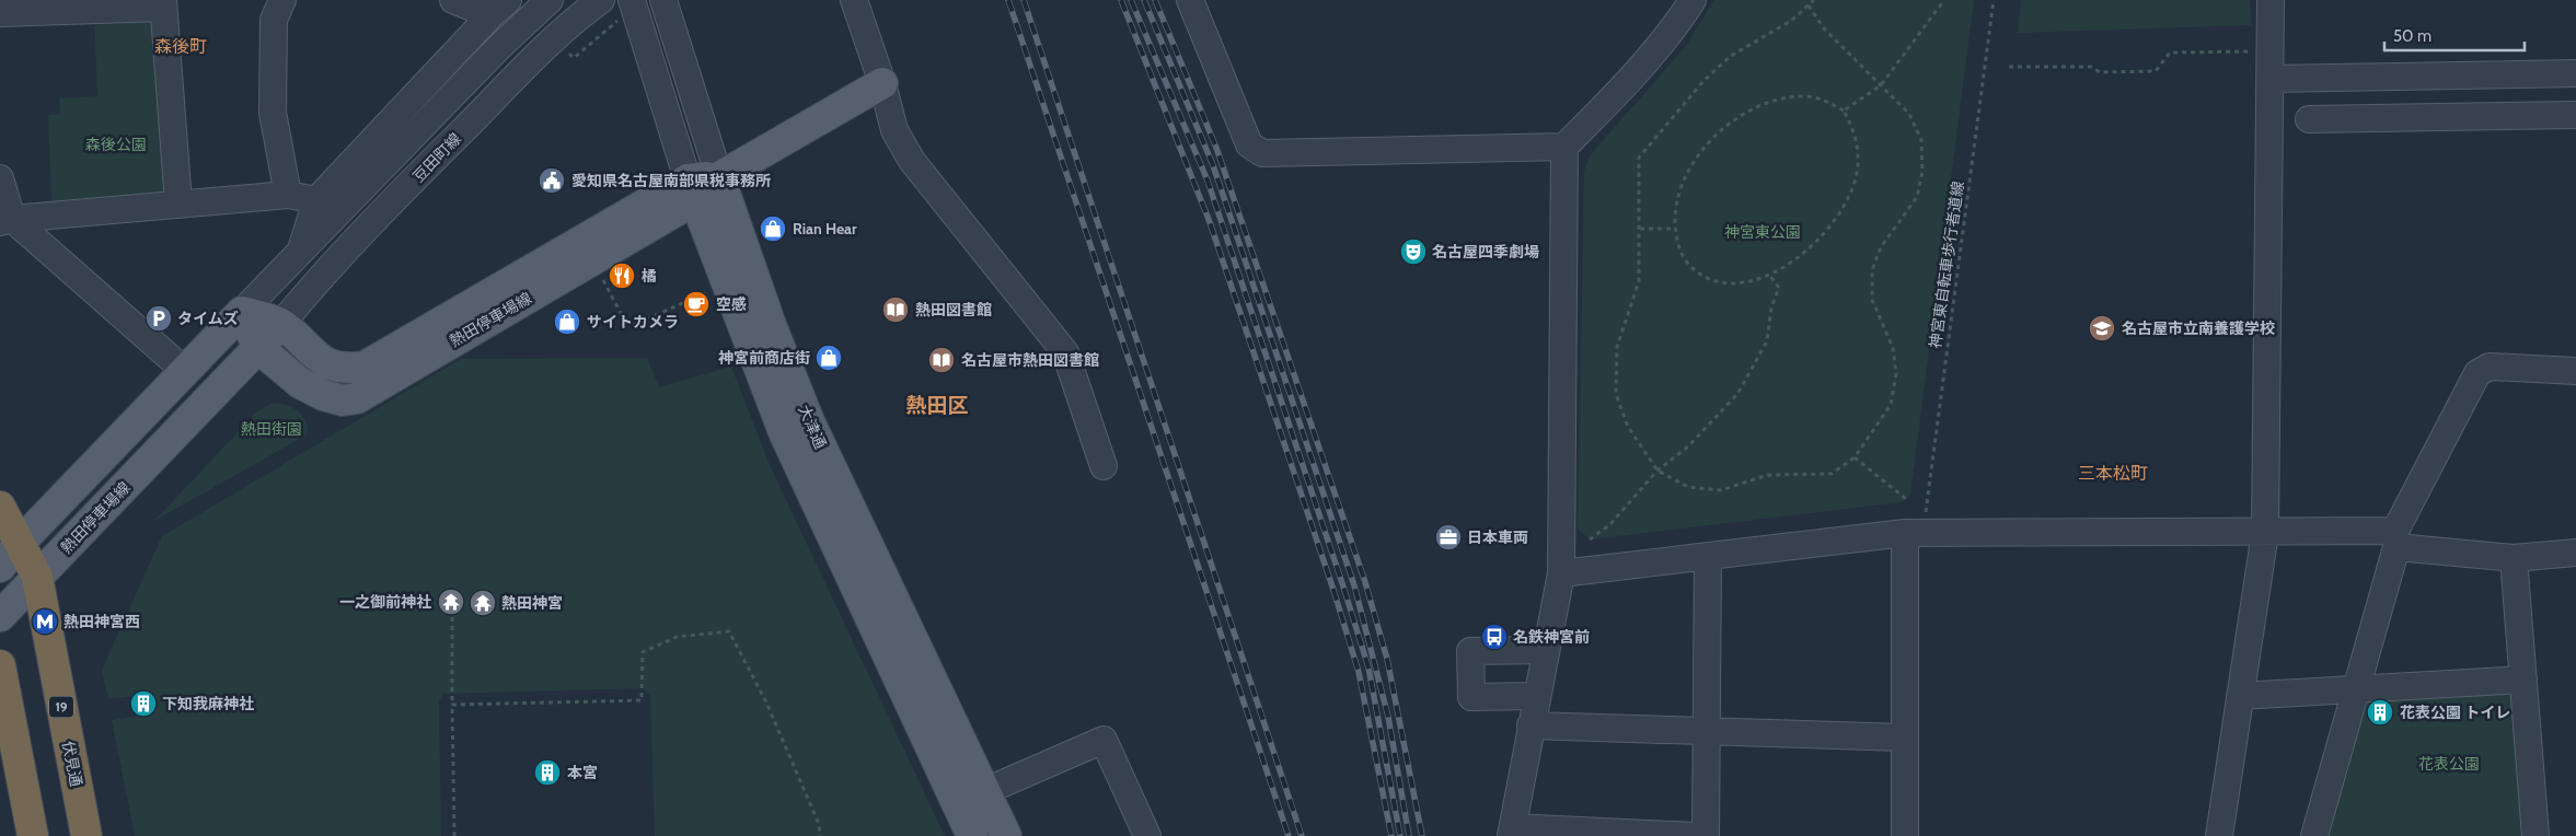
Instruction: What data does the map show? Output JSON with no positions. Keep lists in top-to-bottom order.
{
  "streets": {
    "highway": ["19", "伏見通"],
    "main road": ["熱田停車場線", "大津通"],
    "street": ["豆田町線"],
    "path": ["神宮東自転車歩行者道線"]
  },
  "crossings": [
    ["豆田町線", "熱田停車場線"],
    ["熱田停車場線", "大津通"],
    ["熱田停車場線", "伏見通"]
  ],
  "districts": ["森後町", "熱田区", "三本松町"],
  "parks": [
    "森後公園",
    "神宮東公園",
    "熱田街園",
    "花表公園"
  ],
  "places": {
    "public building": ["愛知県名古屋南部県税事務所"],
    "shop": ["Rian Hear", "サイトカメラ", "神宮前商店街"],
    "theatre": ["名古屋四季劇場"],
    "restaurant": ["橘"],
    "cafe": ["空感"],
    "library": ["熱田図書館", "名古屋市熱田図書館"],
    "parking": ["タイムズ"],
    "school or university": ["名古屋市立南養護学校"],
    "office": ["日本車両"],
    "temple": ["一之御前神社", "熱田神宮"],
    "metro station": ["熱田神宮西"],
    "bus stop": ["名鉄神宮前"],
    "building": ["下知我麻神社", "花表公園 トイレ", "本宮"]
  },
  "scale_bar": "50 m"
}
